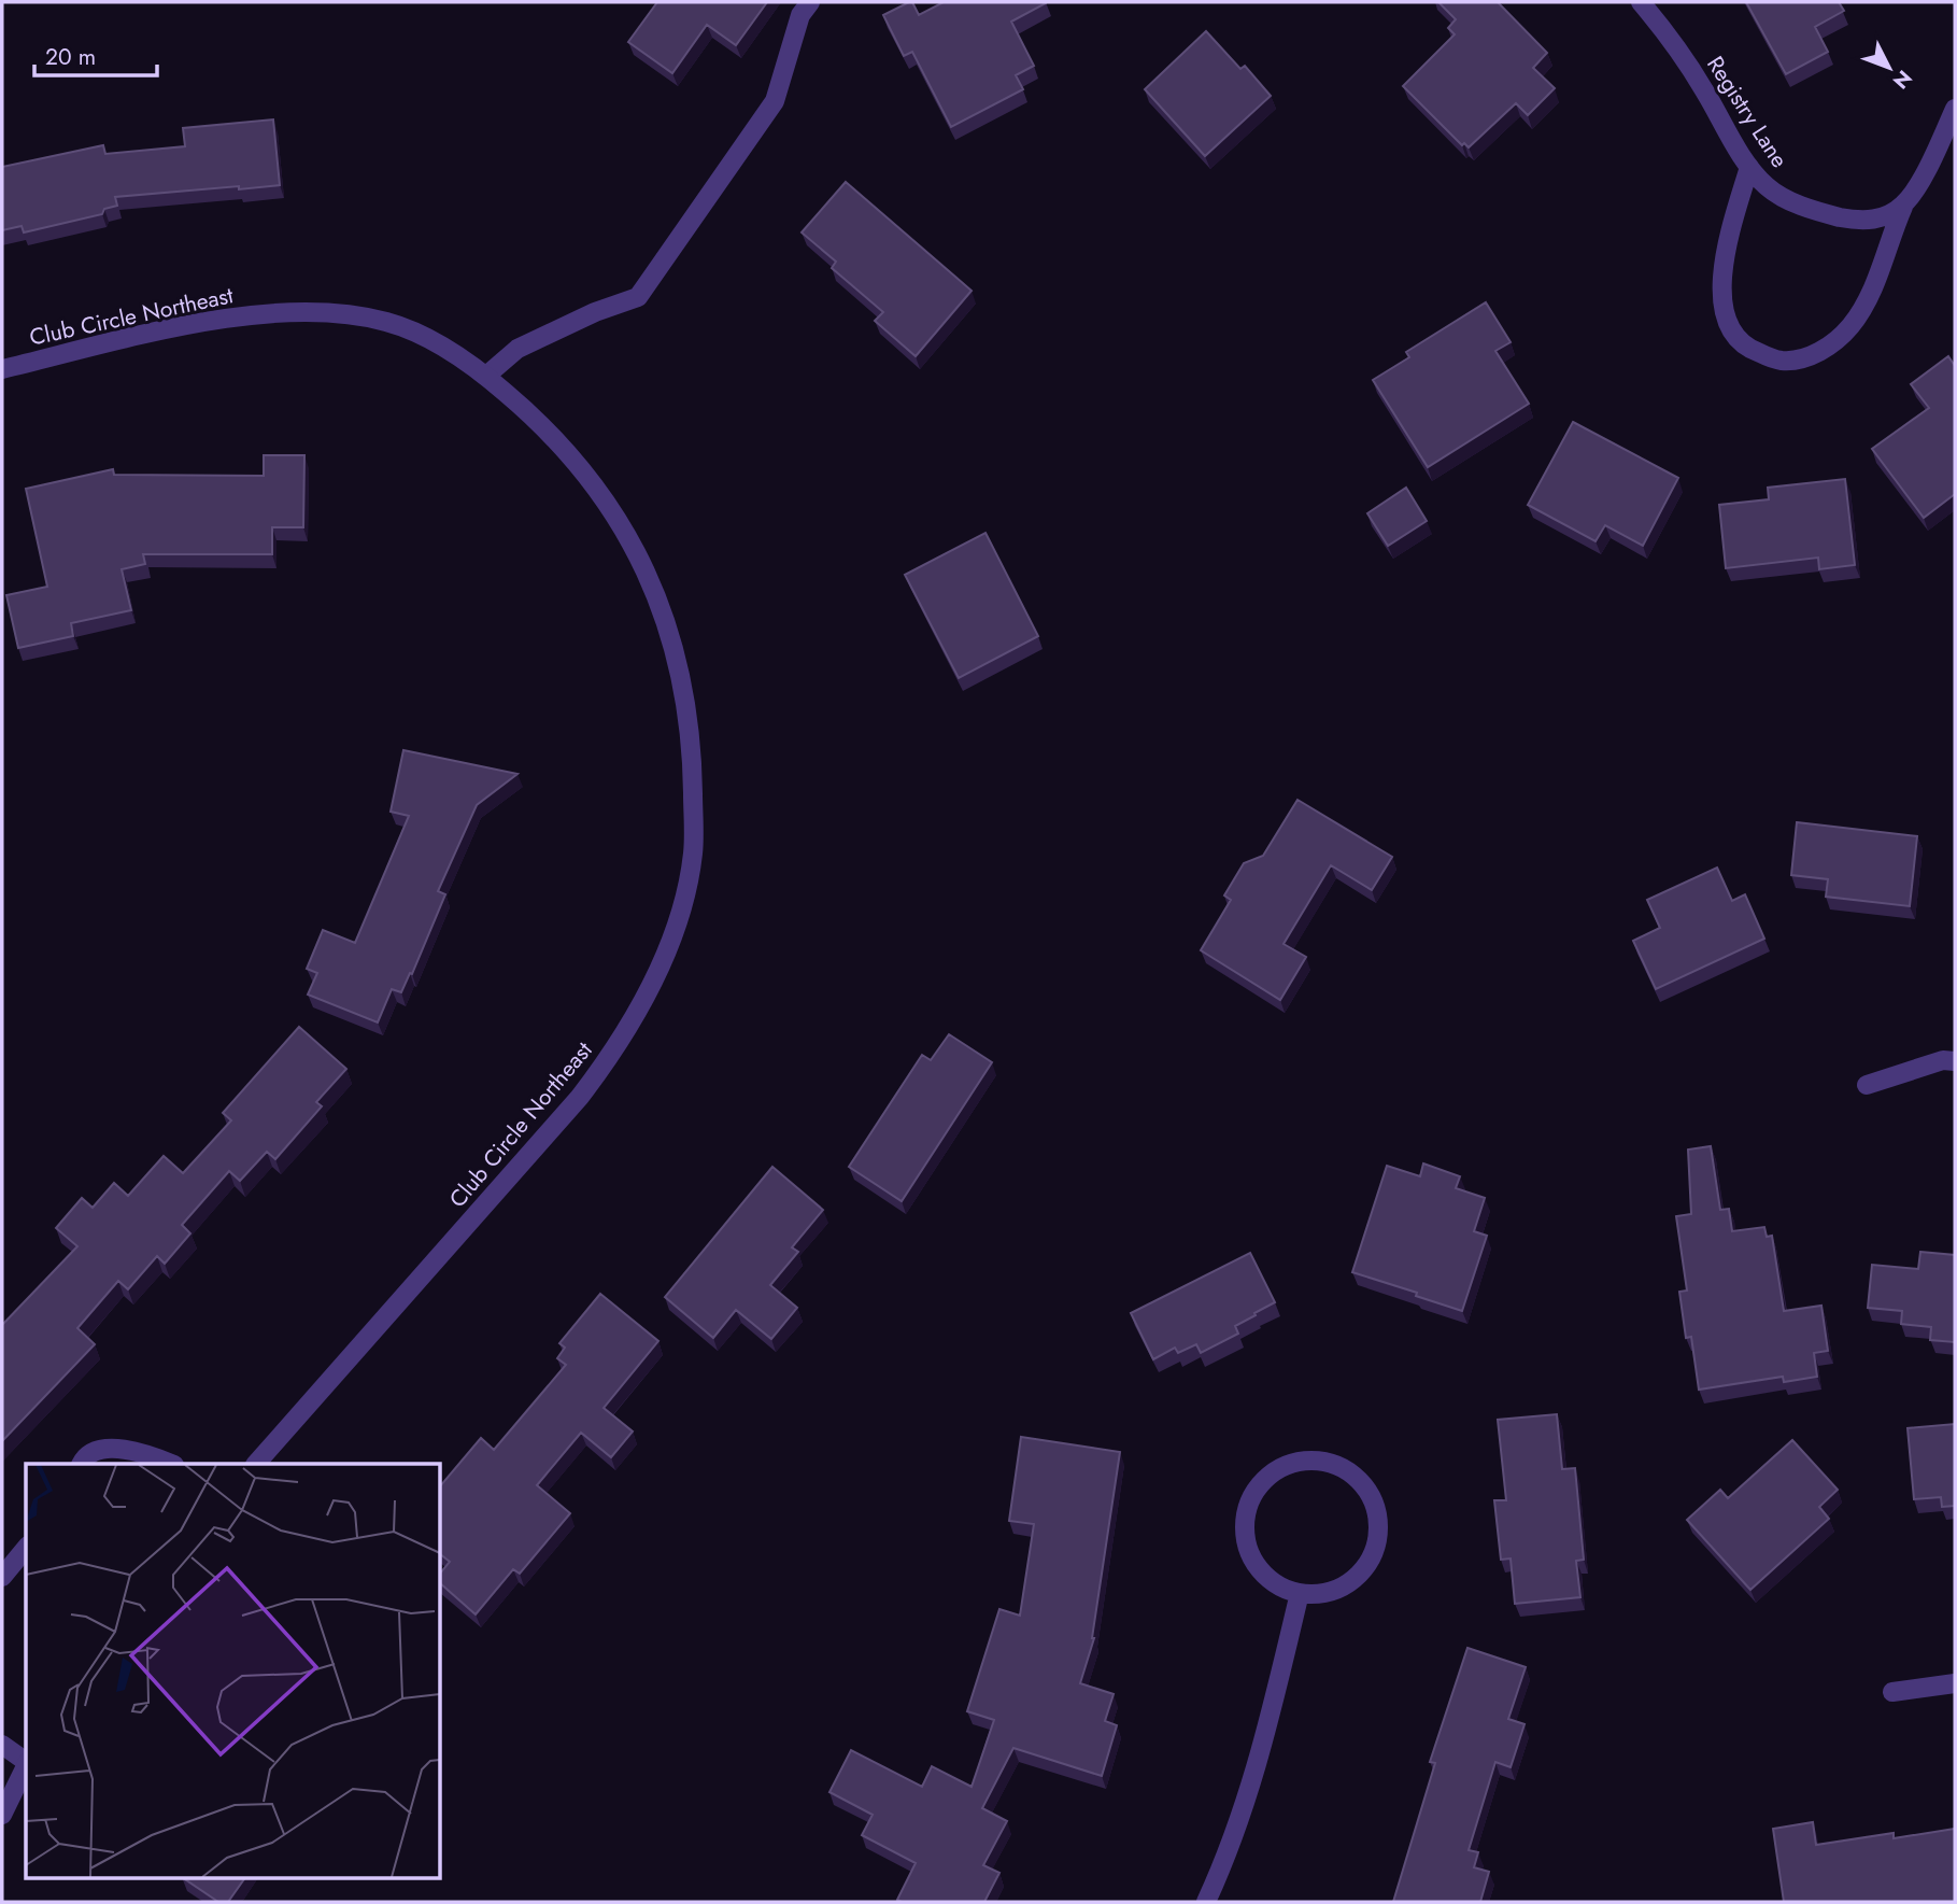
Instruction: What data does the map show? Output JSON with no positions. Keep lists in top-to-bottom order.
{
  "streets": {
    "street": ["Registry Lane", "Club Circle Northeast"]
  },
  "scale_bar": "20 m",
  "north": "bottom right"
}
